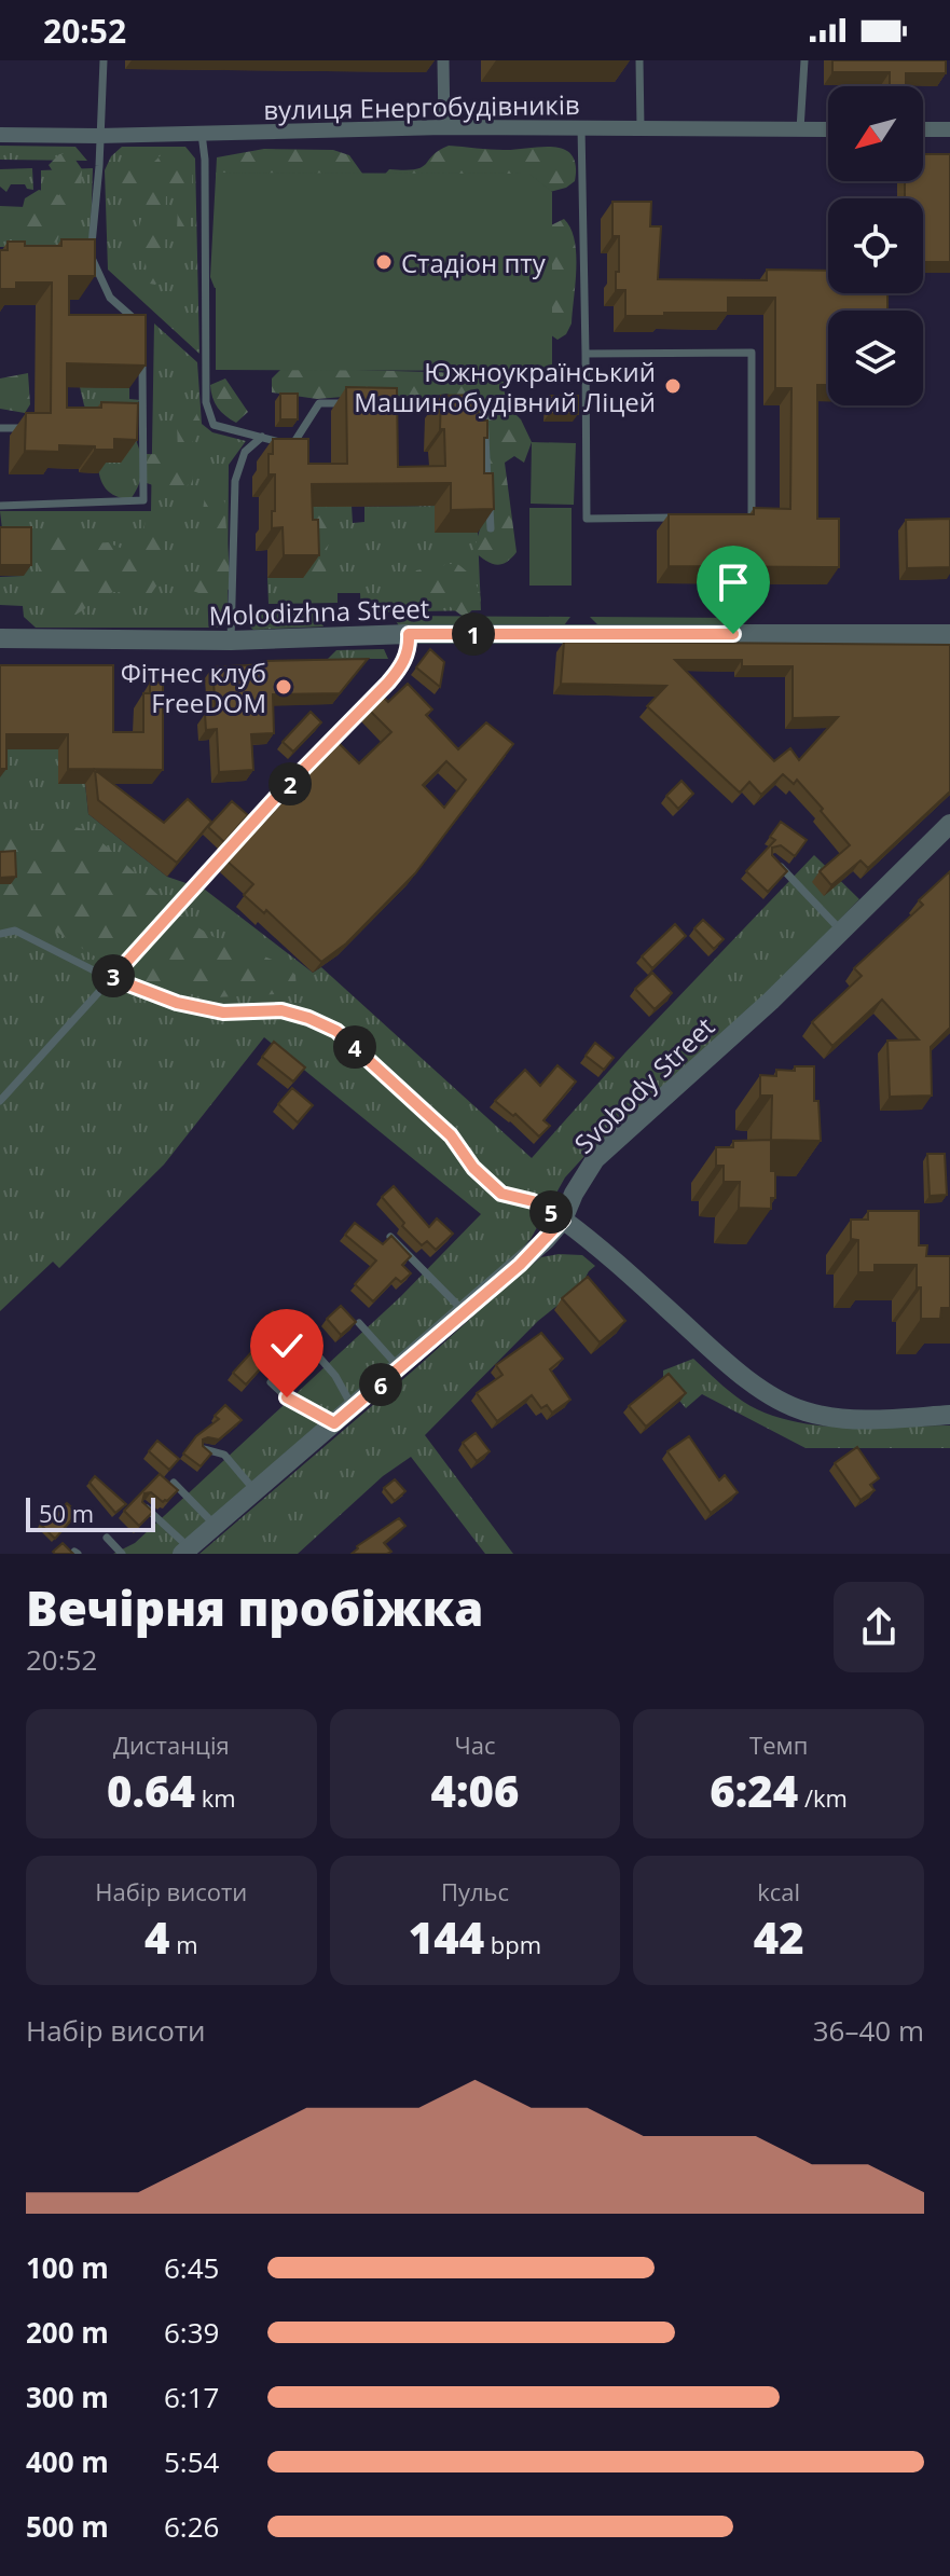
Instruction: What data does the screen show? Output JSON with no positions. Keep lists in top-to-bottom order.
{
  "streets": {
    "street": ["вулиця Енергобудівників", "Molodizhna Street", "Svobody Street"]
  },
  "places": ["Стадіон пту", "Южноукраїнський Машинобудівний Ліцей", "Фітнес клуб FreeDOM"],
  "scale_bar": "50 m",
  "north": "bottom left",
  "page": {
    "status": "20:52",
    "pins": [
      "1",
      "2",
      "3",
      "4",
      "5",
      "6"
    ],
    "scale": "50 m",
    "heading": ["Вечірня пробіжка", "20:52"],
    "stats": [
      ["Дистанція", "0.64 km"],
      ["Час", "4:06"],
      ["Темп", "6:24 /km"],
      ["Набір висоти", "4 m"],
      ["Пульс", "144 bpm"],
      ["kcal", "42"]
    ],
    "chart": ["Набір висоти", "36–40 m"],
    "list": [
      {
        "name": "100 m",
        "note": "6:45"
      },
      {
        "name": "200 m",
        "note": "6:39"
      },
      {
        "name": "300 m",
        "note": "6:17"
      },
      {
        "name": "400 m",
        "note": "5:54"
      },
      {
        "name": "500 m",
        "note": "6:26"
      }
    ]
  }
}
